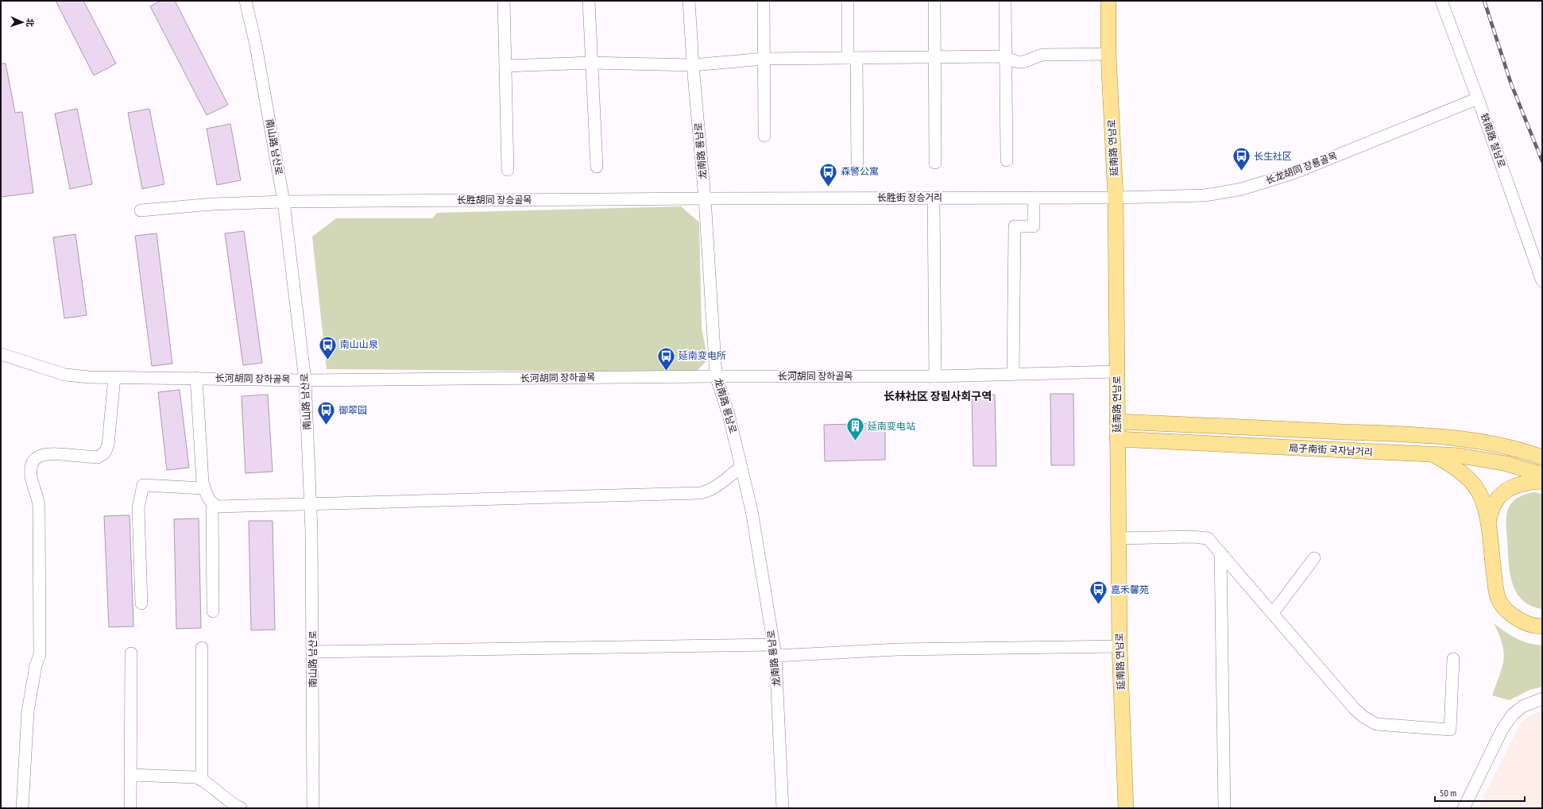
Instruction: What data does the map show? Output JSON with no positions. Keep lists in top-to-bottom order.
{
  "streets": {
    "main road": ["延南路 연남로", "局子南街 국자남거리"],
    "street": [
      "铁南路 철남로",
      "南山路 남산로",
      "龙南路 룡남로",
      "长龙胡同 장룡골목",
      "长胜街 장승거리",
      "长胜胡同 장승골목",
      "长河胡同 장하골목"
    ]
  },
  "crossings": [
    ["铁南路 철남로", "长龙胡同 장룡골목"],
    ["南山路 남산로", "长胜胡同 장승골목"],
    ["南山路 남산로", "长河胡同 장하골목"],
    ["延南路 연남로", "长龙胡同 장룡골목"],
    ["延南路 연남로", "长胜街 장승거리"],
    ["延南路 연남로", "长河胡同 장하골목"],
    ["延南路 연남로", "局子南街 국자남거리"],
    ["龙南路 룡남로", "长胜街 장승거리"],
    ["龙南路 룡남로", "长胜胡同 장승골목"],
    ["龙南路 룡남로", "长河胡同 장하골목"],
    ["长龙胡同 장룡골목", "长胜街 장승거리"],
    ["长胜街 장승거리", "长胜胡同 장승골목"]
  ],
  "districts": ["长林社区 장림사회구역"],
  "places": {
    "bus stop": [
      "长生社区",
      "森警公寓",
      "南山山泉",
      "延南变电所",
      "御翠园",
      "嘉禾馨苑"
    ],
    "building": ["延南变电站"]
  },
  "scale_bar": "50 m",
  "north": "right"
}
